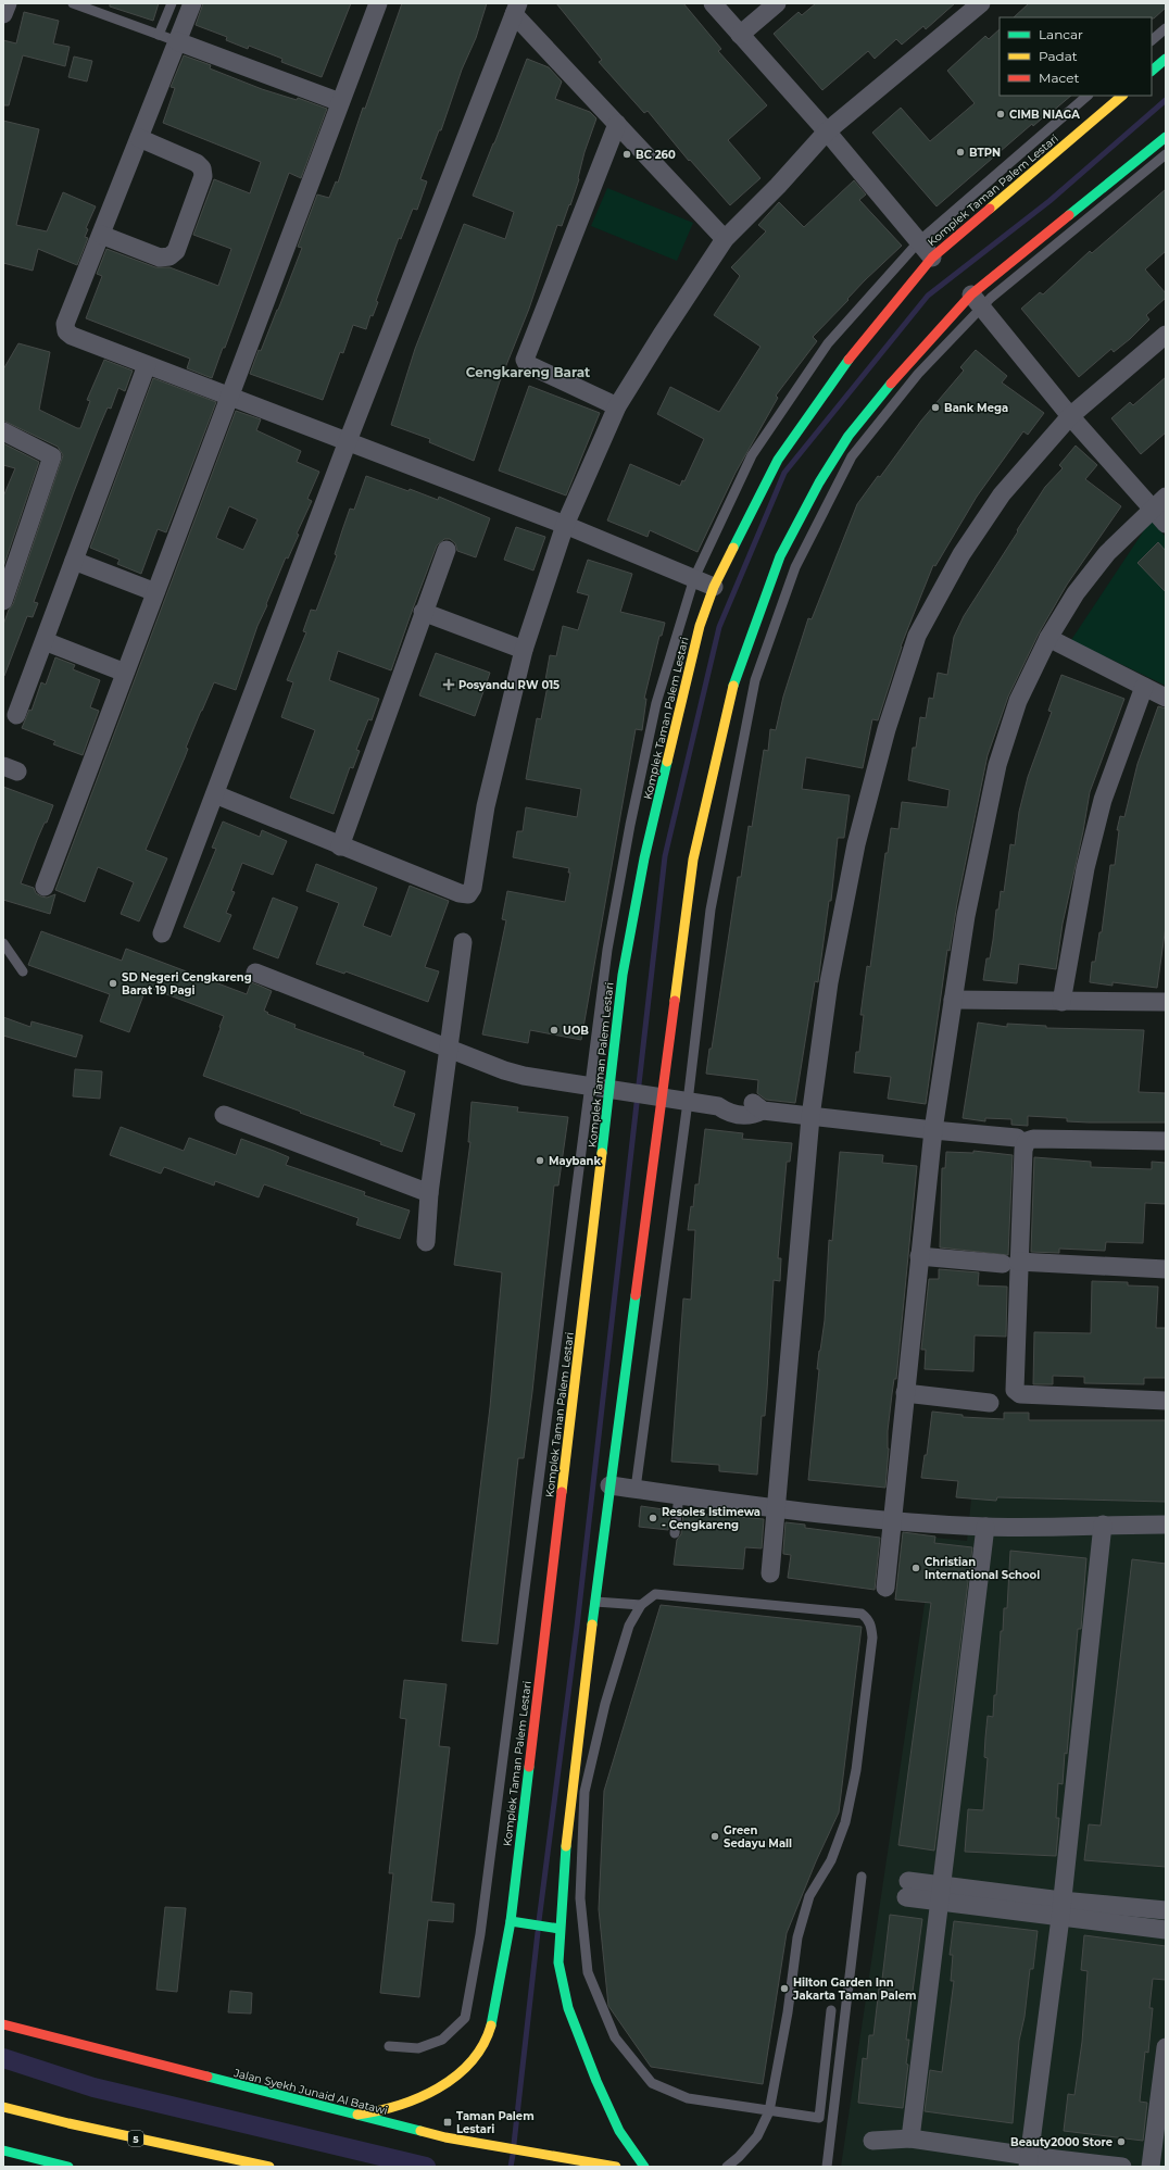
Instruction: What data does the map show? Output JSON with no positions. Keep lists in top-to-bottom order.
{
  "streets": {
    "main road": ["Komplek Taman Palem Lestari", "Jalan Syekh Junaid Al Batawi", "5"]
  },
  "crossings": [
    ["Komplek Taman Palem Lestari", "Jalan Syekh Junaid Al Batawi"]
  ],
  "districts": ["Cengkareng Barat"],
  "places": {
    "other": [
      "CIMB NIAGA",
      "BTPN",
      "BC 260",
      "Bank Mega",
      "SD Negeri Cengkareng Barat 19 Pagi",
      "UOB",
      "Maybank",
      "Resoles Istimewa - Cengkareng",
      "Christian International School",
      "Green Sedayu Mall",
      "Hilton Garden Inn Jakarta Taman Palem",
      "Beauty2000 Store"
    ],
    "health": ["Posyandu RW 015"],
    "transit": ["Taman Palem Lestari"]
  },
  "legend": ["Lancar", "Padat", "Macet"]
}
